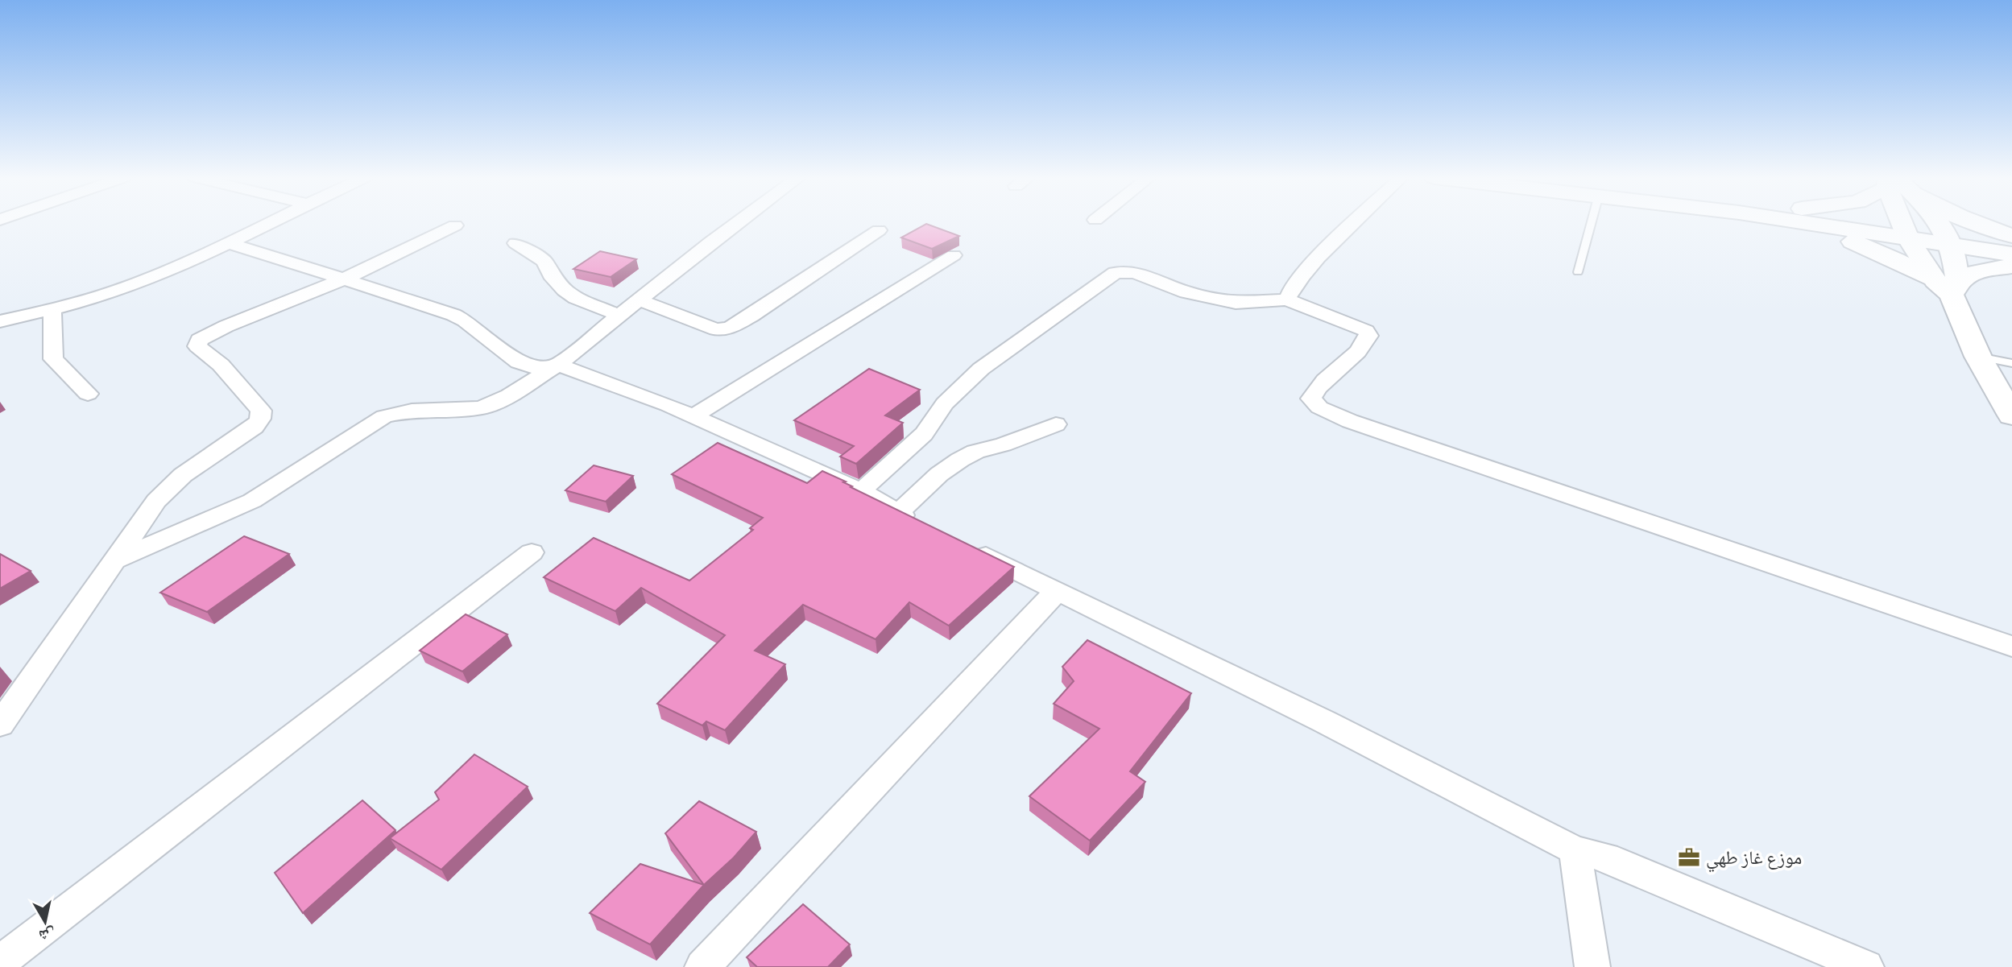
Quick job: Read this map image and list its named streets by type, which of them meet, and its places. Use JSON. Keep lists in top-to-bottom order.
{
  "places": {
    "office": ["موزع غاز طهي"]
  },
  "north": "bottom"
}
